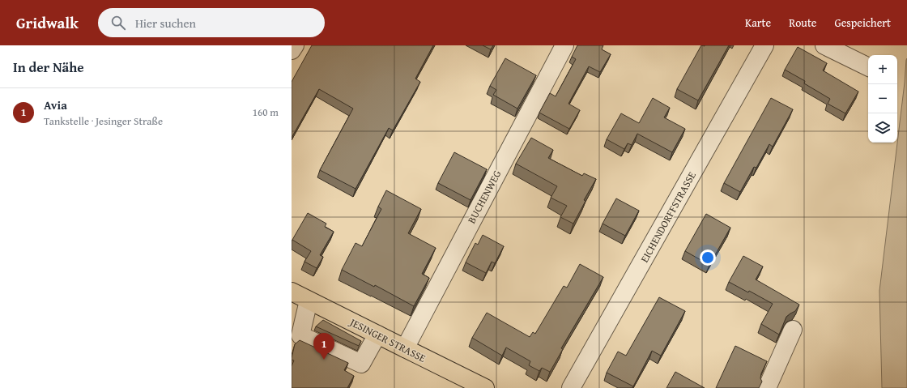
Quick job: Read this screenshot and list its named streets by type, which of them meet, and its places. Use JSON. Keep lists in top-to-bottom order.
{
  "streets": {
    "main road": ["JESINGER STRASSE"],
    "street": ["BUCHENWEG", "EICHENDORFFSTRASSE"]
  },
  "crossings": [
    ["BUCHENWEG", "JESINGER STRASSE"]
  ],
  "page": {
    "header": "Gridwalk",
    "search": "Hier suchen",
    "nav": ["Karte", "Route", "Gespeichert"],
    "heading": "In der Nähe",
    "map_buttons": ["+", "−"],
    "list": [
      {
        "mark": "1",
        "name": "Avia",
        "note": "Tankstelle · Jesinger Straße",
        "value": "160 m"
      }
    ],
    "pins": "1"
  }
}
